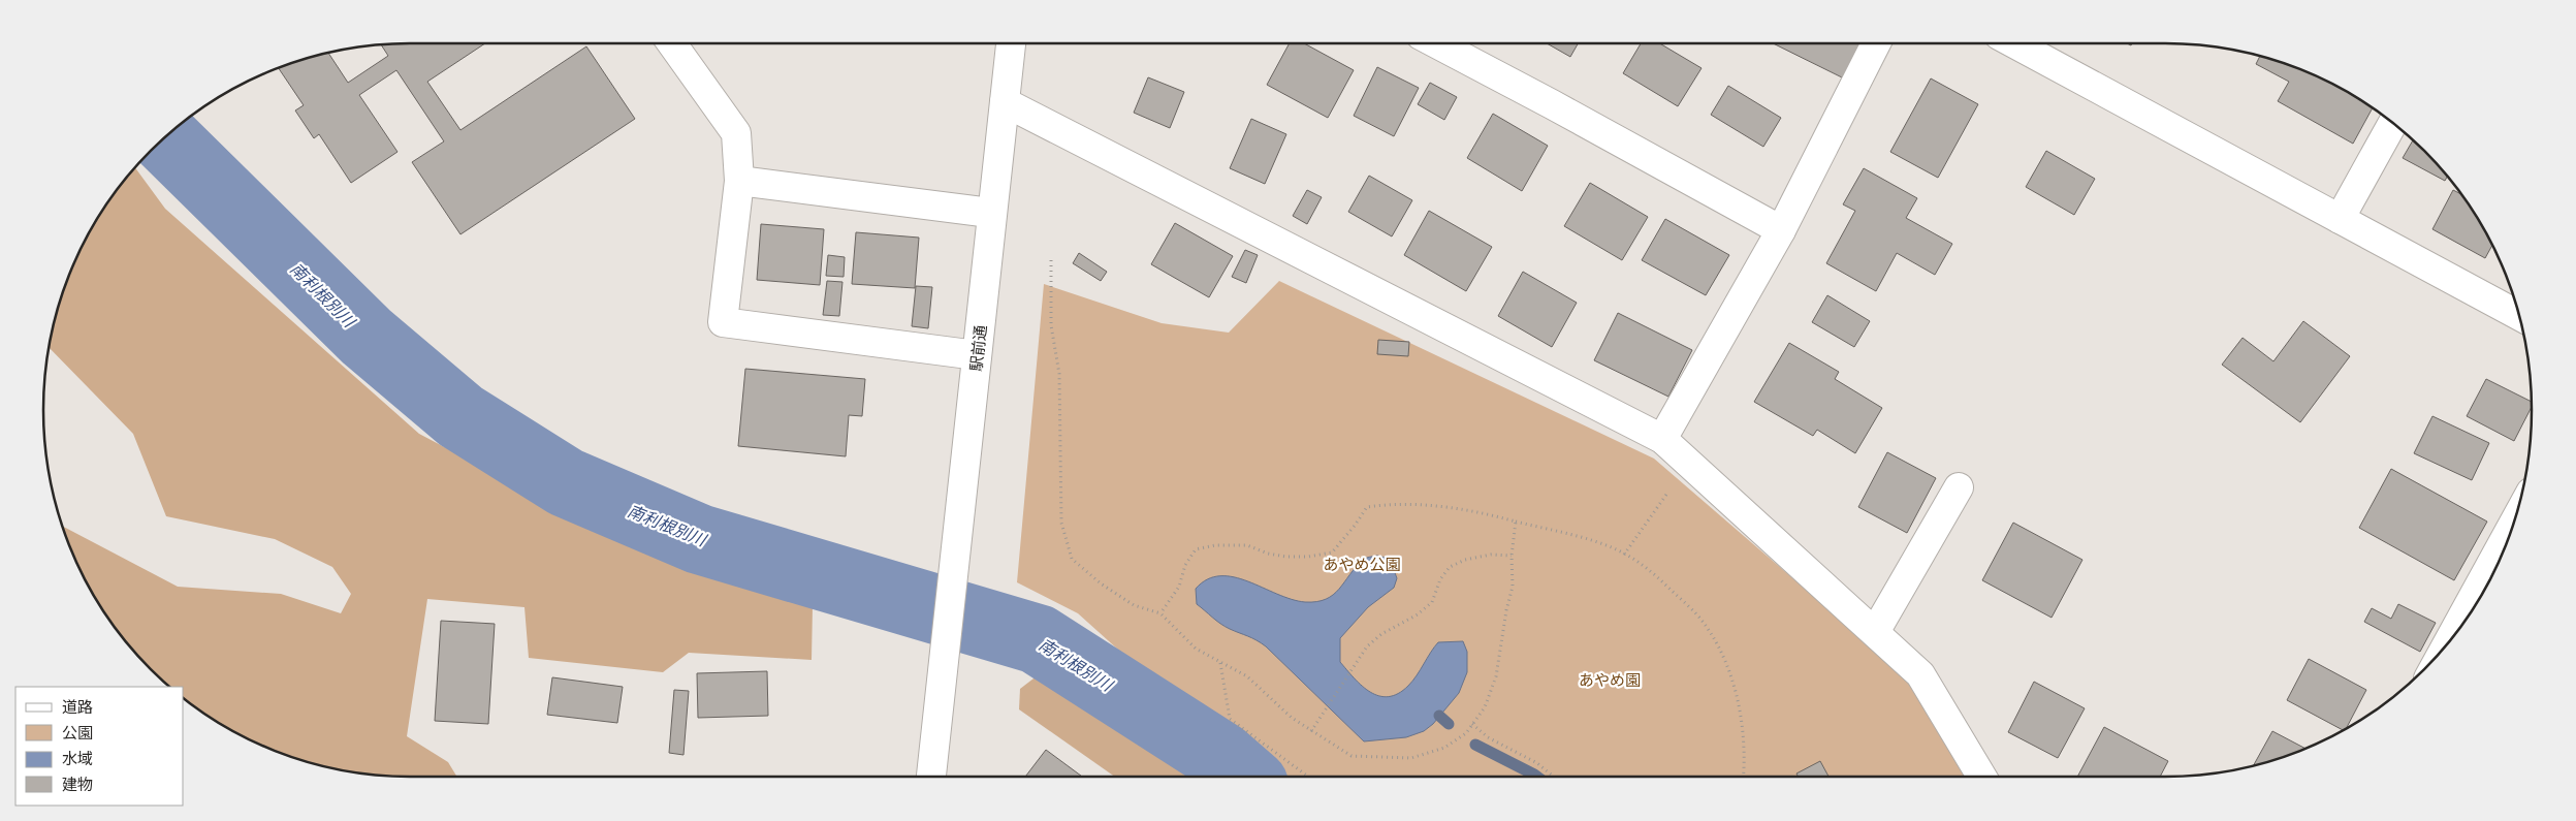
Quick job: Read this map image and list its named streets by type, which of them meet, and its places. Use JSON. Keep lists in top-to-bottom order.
{
  "streets": {
    "street": ["駅前通"]
  },
  "water": ["南利根別川"],
  "parks": ["あやめ公園", "あやめ園"],
  "legend": [
    "道路",
    "公園",
    "水域",
    "建物"
  ]
}
